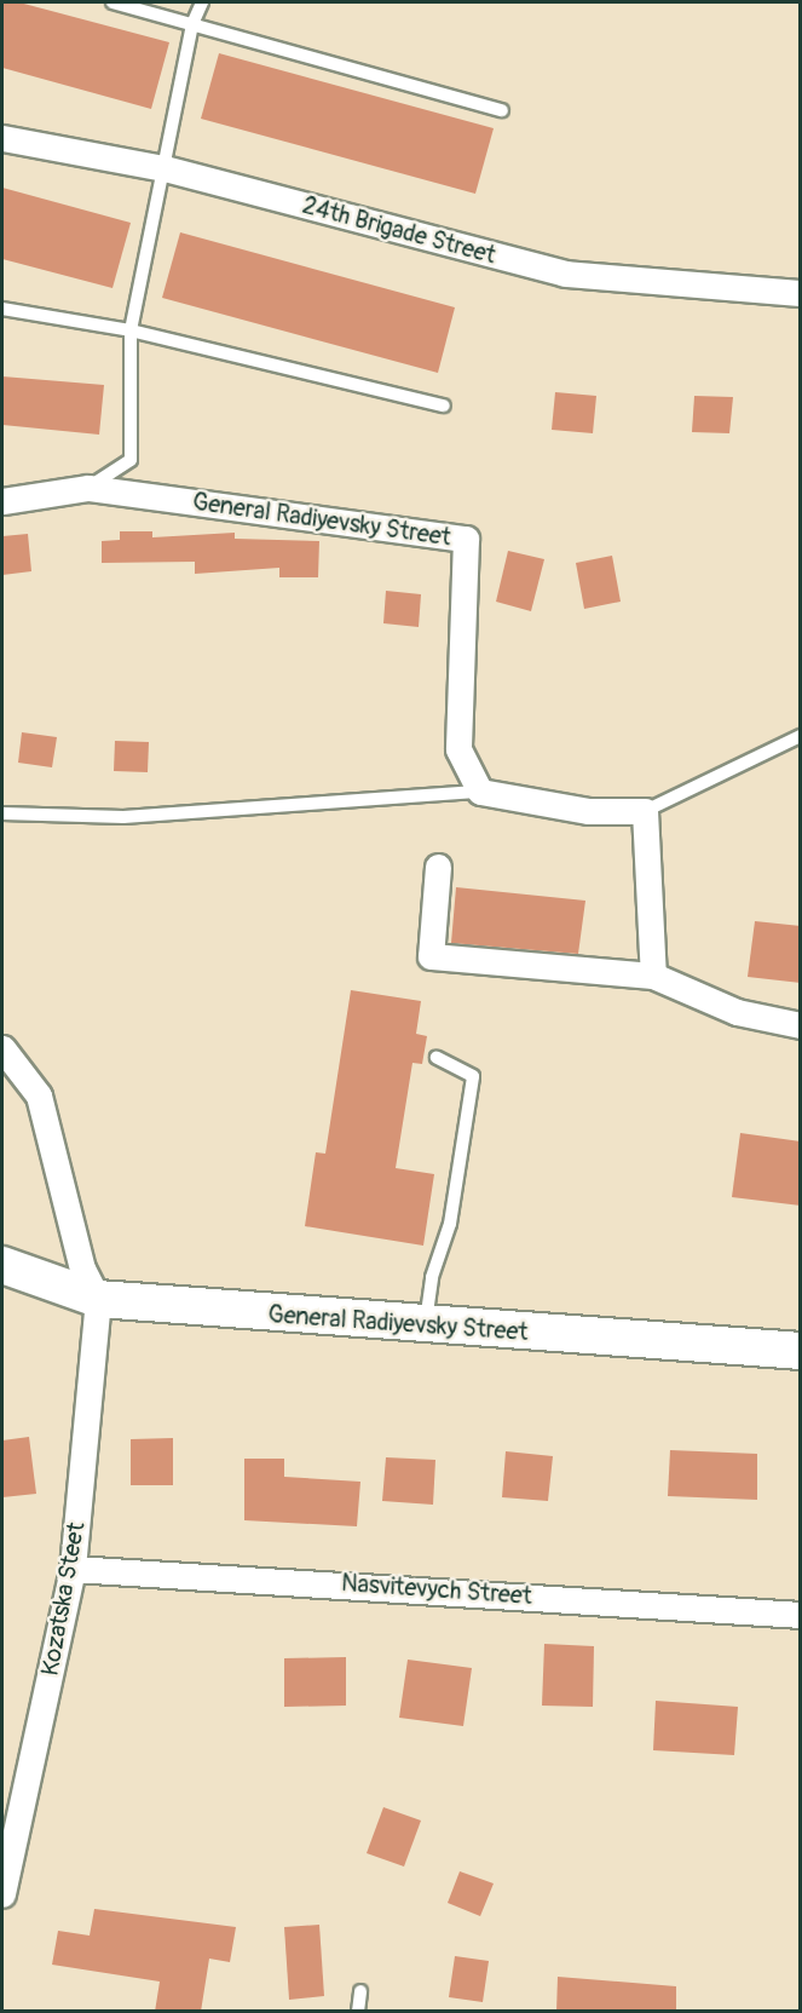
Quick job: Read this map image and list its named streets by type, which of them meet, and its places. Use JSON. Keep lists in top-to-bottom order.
{
  "streets": {
    "street": [
      "24th Brigade Street",
      "General Radiyevsky Street",
      "Nasvitevych Street",
      "Kozatska Steet"
    ]
  },
  "crossings": [
    ["General Radiyevsky Street", "Kozatska Steet"],
    ["Nasvitevych Street", "Kozatska Steet"]
  ]
}
